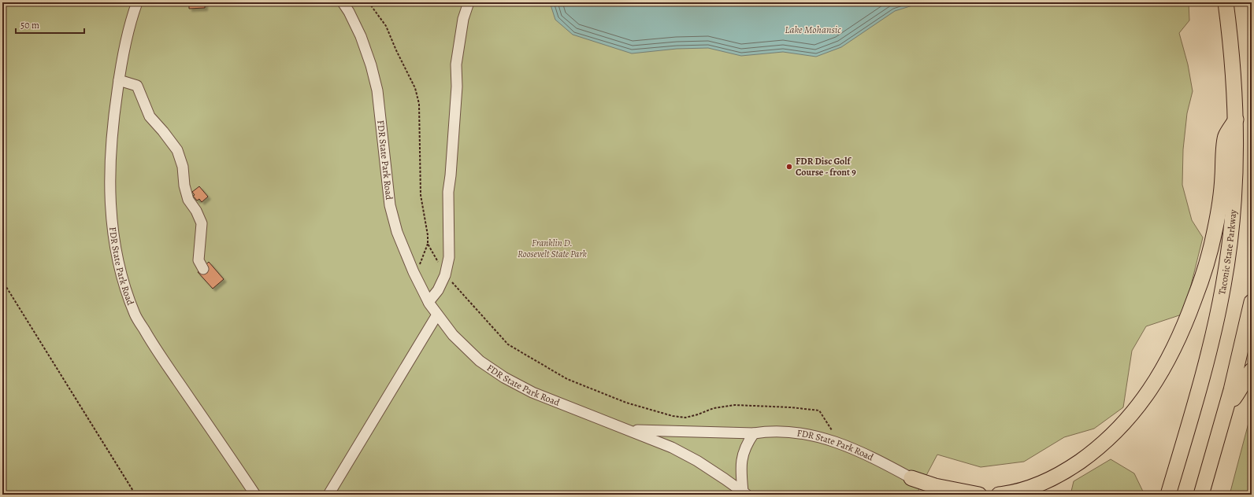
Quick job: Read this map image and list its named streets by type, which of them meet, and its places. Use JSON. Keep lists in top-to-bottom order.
{
  "streets": {
    "highway": ["Taconic State Parkway"],
    "lane": ["FDR State Park Road"]
  },
  "water": ["Lake Mohansic"],
  "parks": ["Franklin D. Roosevelt State Park"],
  "places": ["FDR Disc Golf Course - front 9"],
  "scale_bar": "50 m"
}
